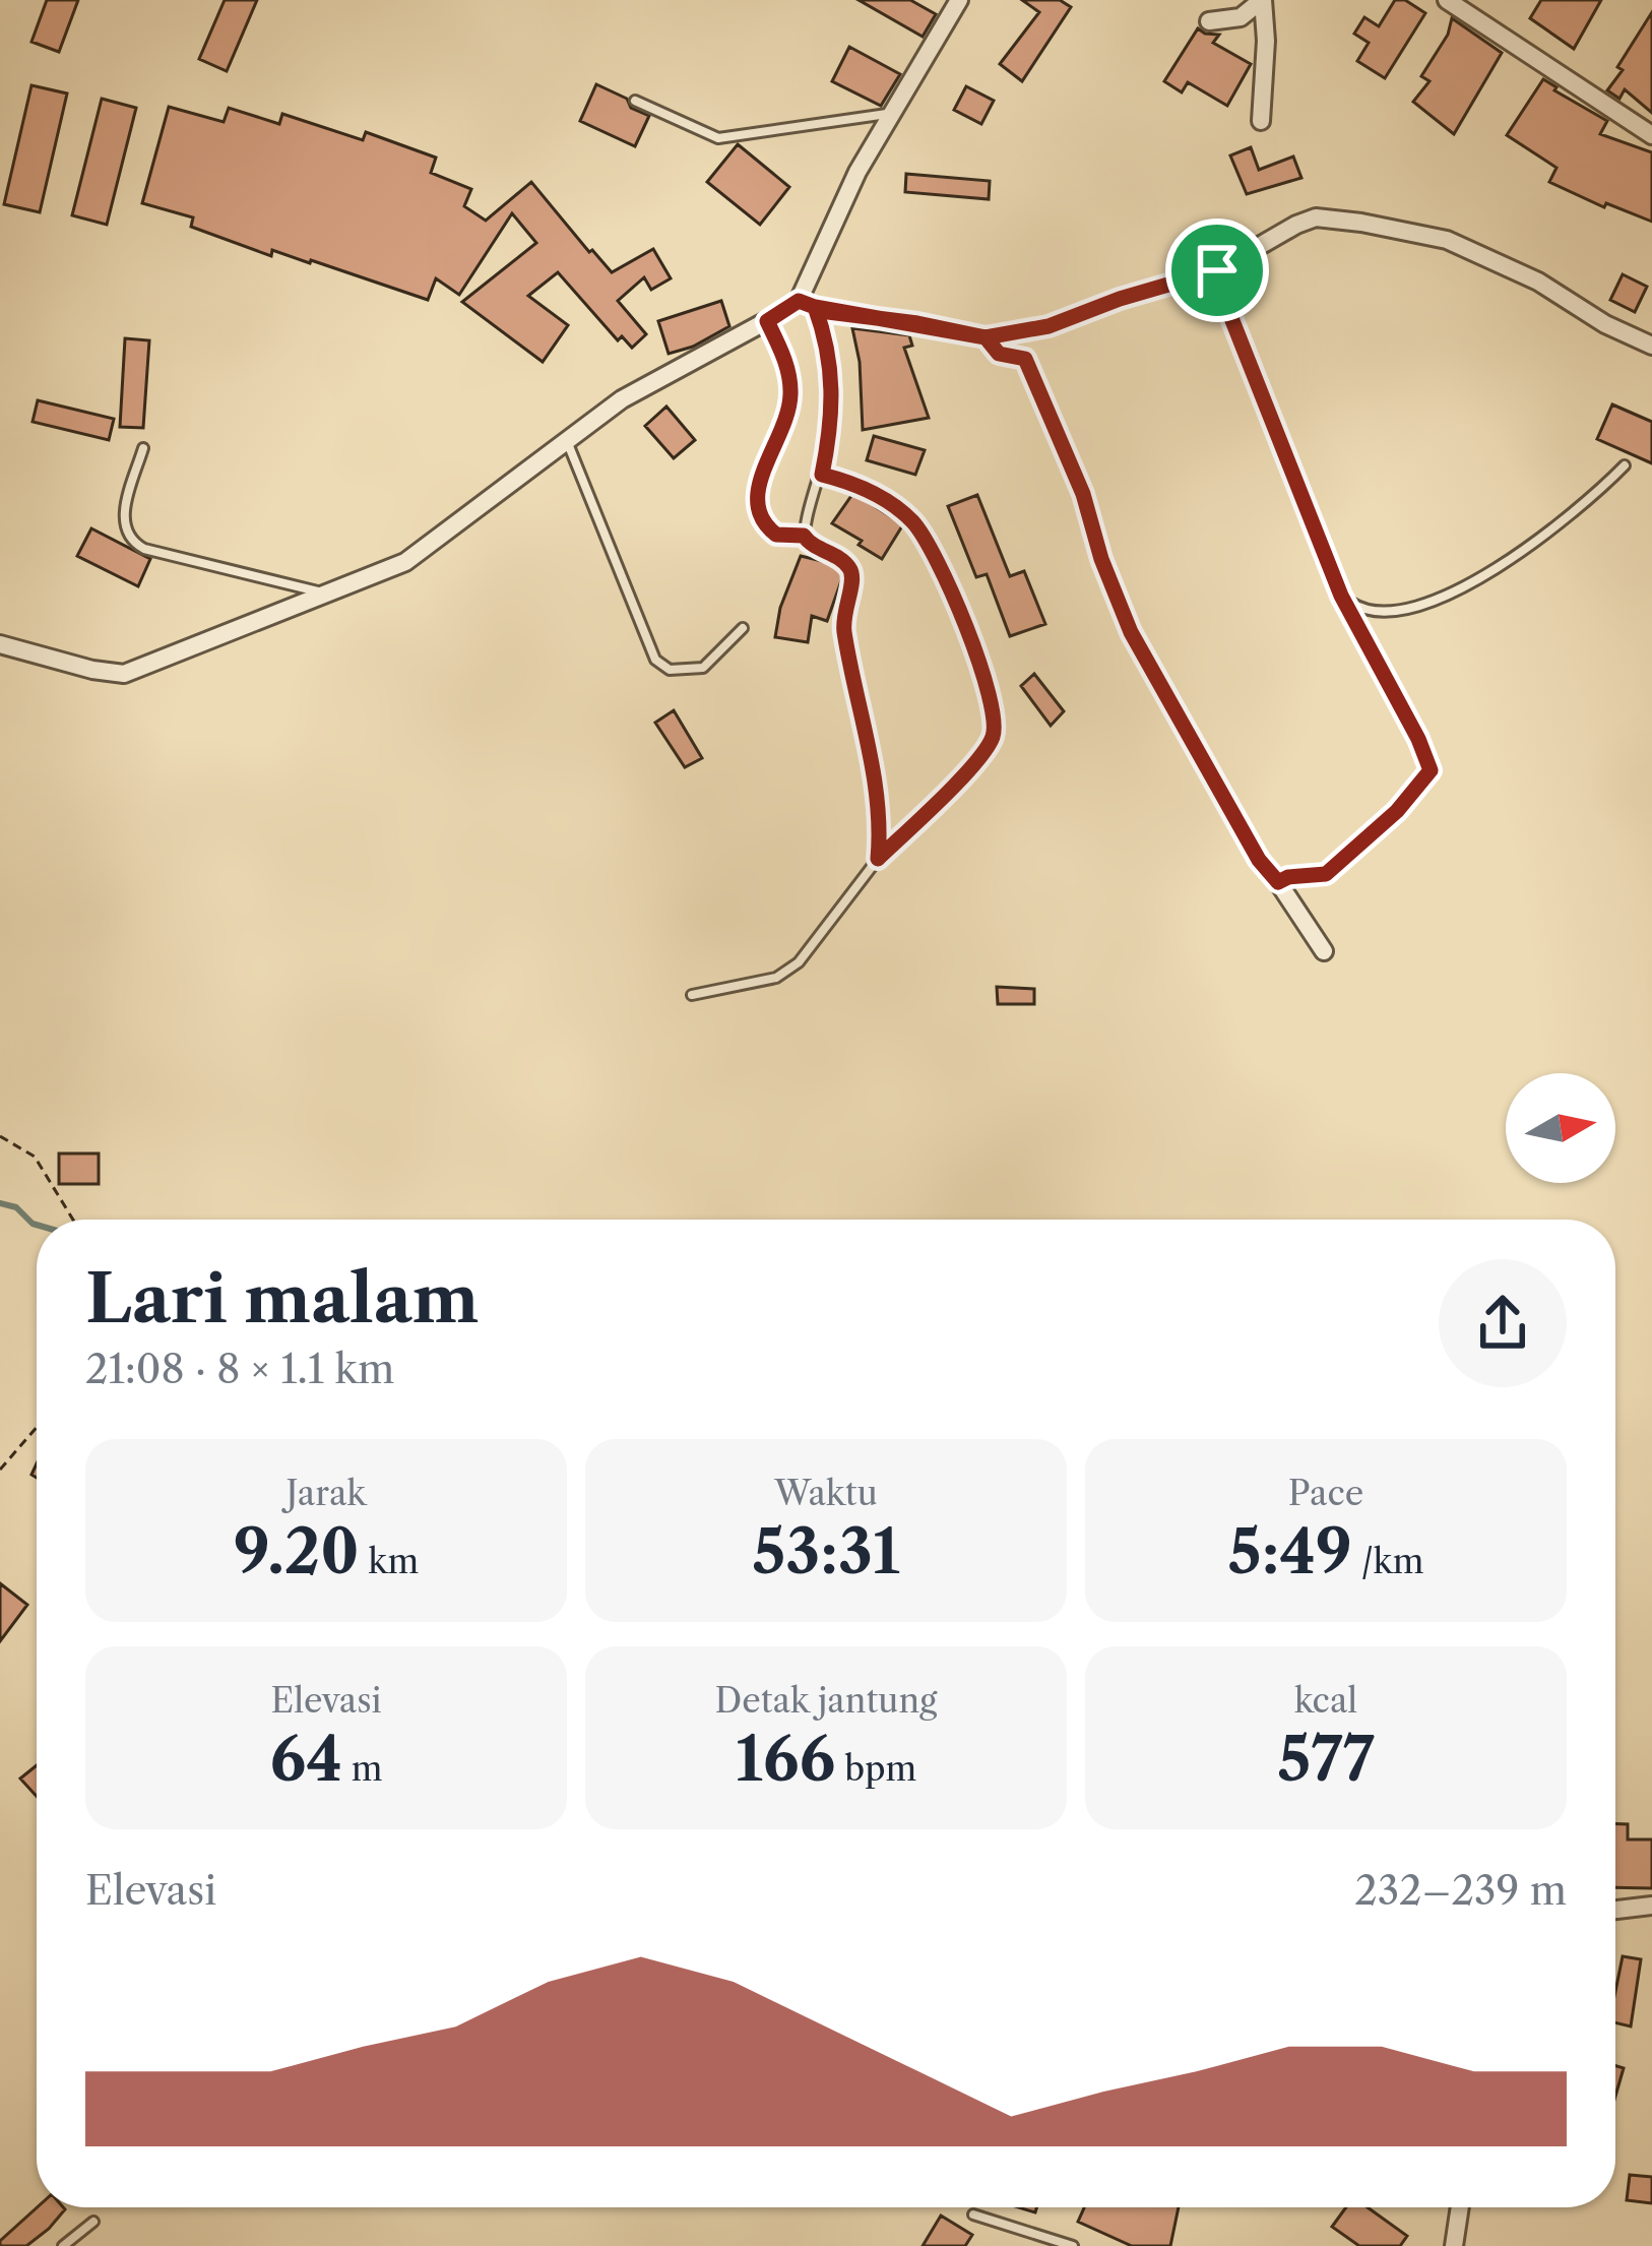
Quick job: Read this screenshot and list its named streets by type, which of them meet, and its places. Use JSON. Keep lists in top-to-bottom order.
{
  "north": "right",
  "page": {
    "heading": ["Lari malam", "21:08 · 8 × 1.1 km"],
    "stats": [
      ["Jarak", "9.20 km"],
      ["Waktu", "53:31"],
      ["Pace", "5:49 /km"],
      ["Elevasi", "64 m"],
      ["Detak jantung", "166 bpm"],
      ["kcal", "577"]
    ],
    "chart": ["Elevasi", "232–239 m"]
  }
}
